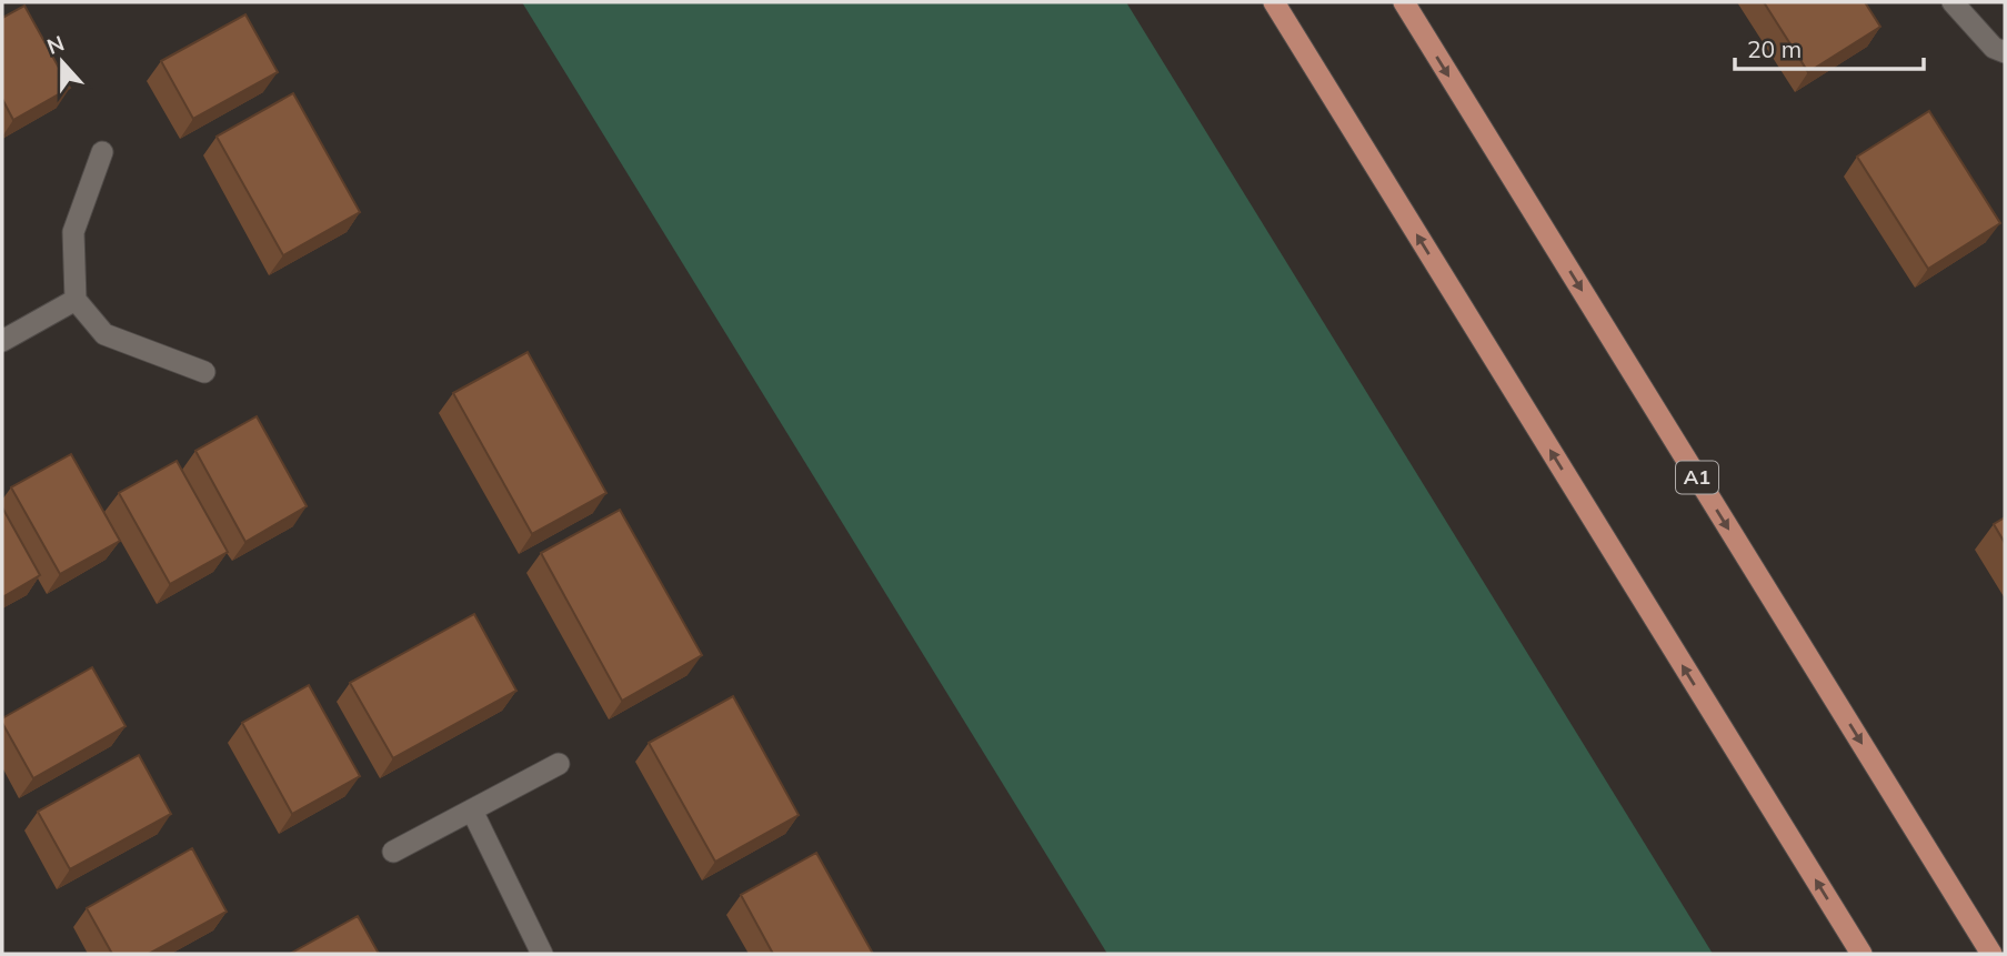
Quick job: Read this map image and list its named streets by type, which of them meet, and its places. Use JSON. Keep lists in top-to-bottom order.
{
  "streets": {
    "highway": ["A1"]
  },
  "scale_bar": "20 m",
  "north": "top"
}
